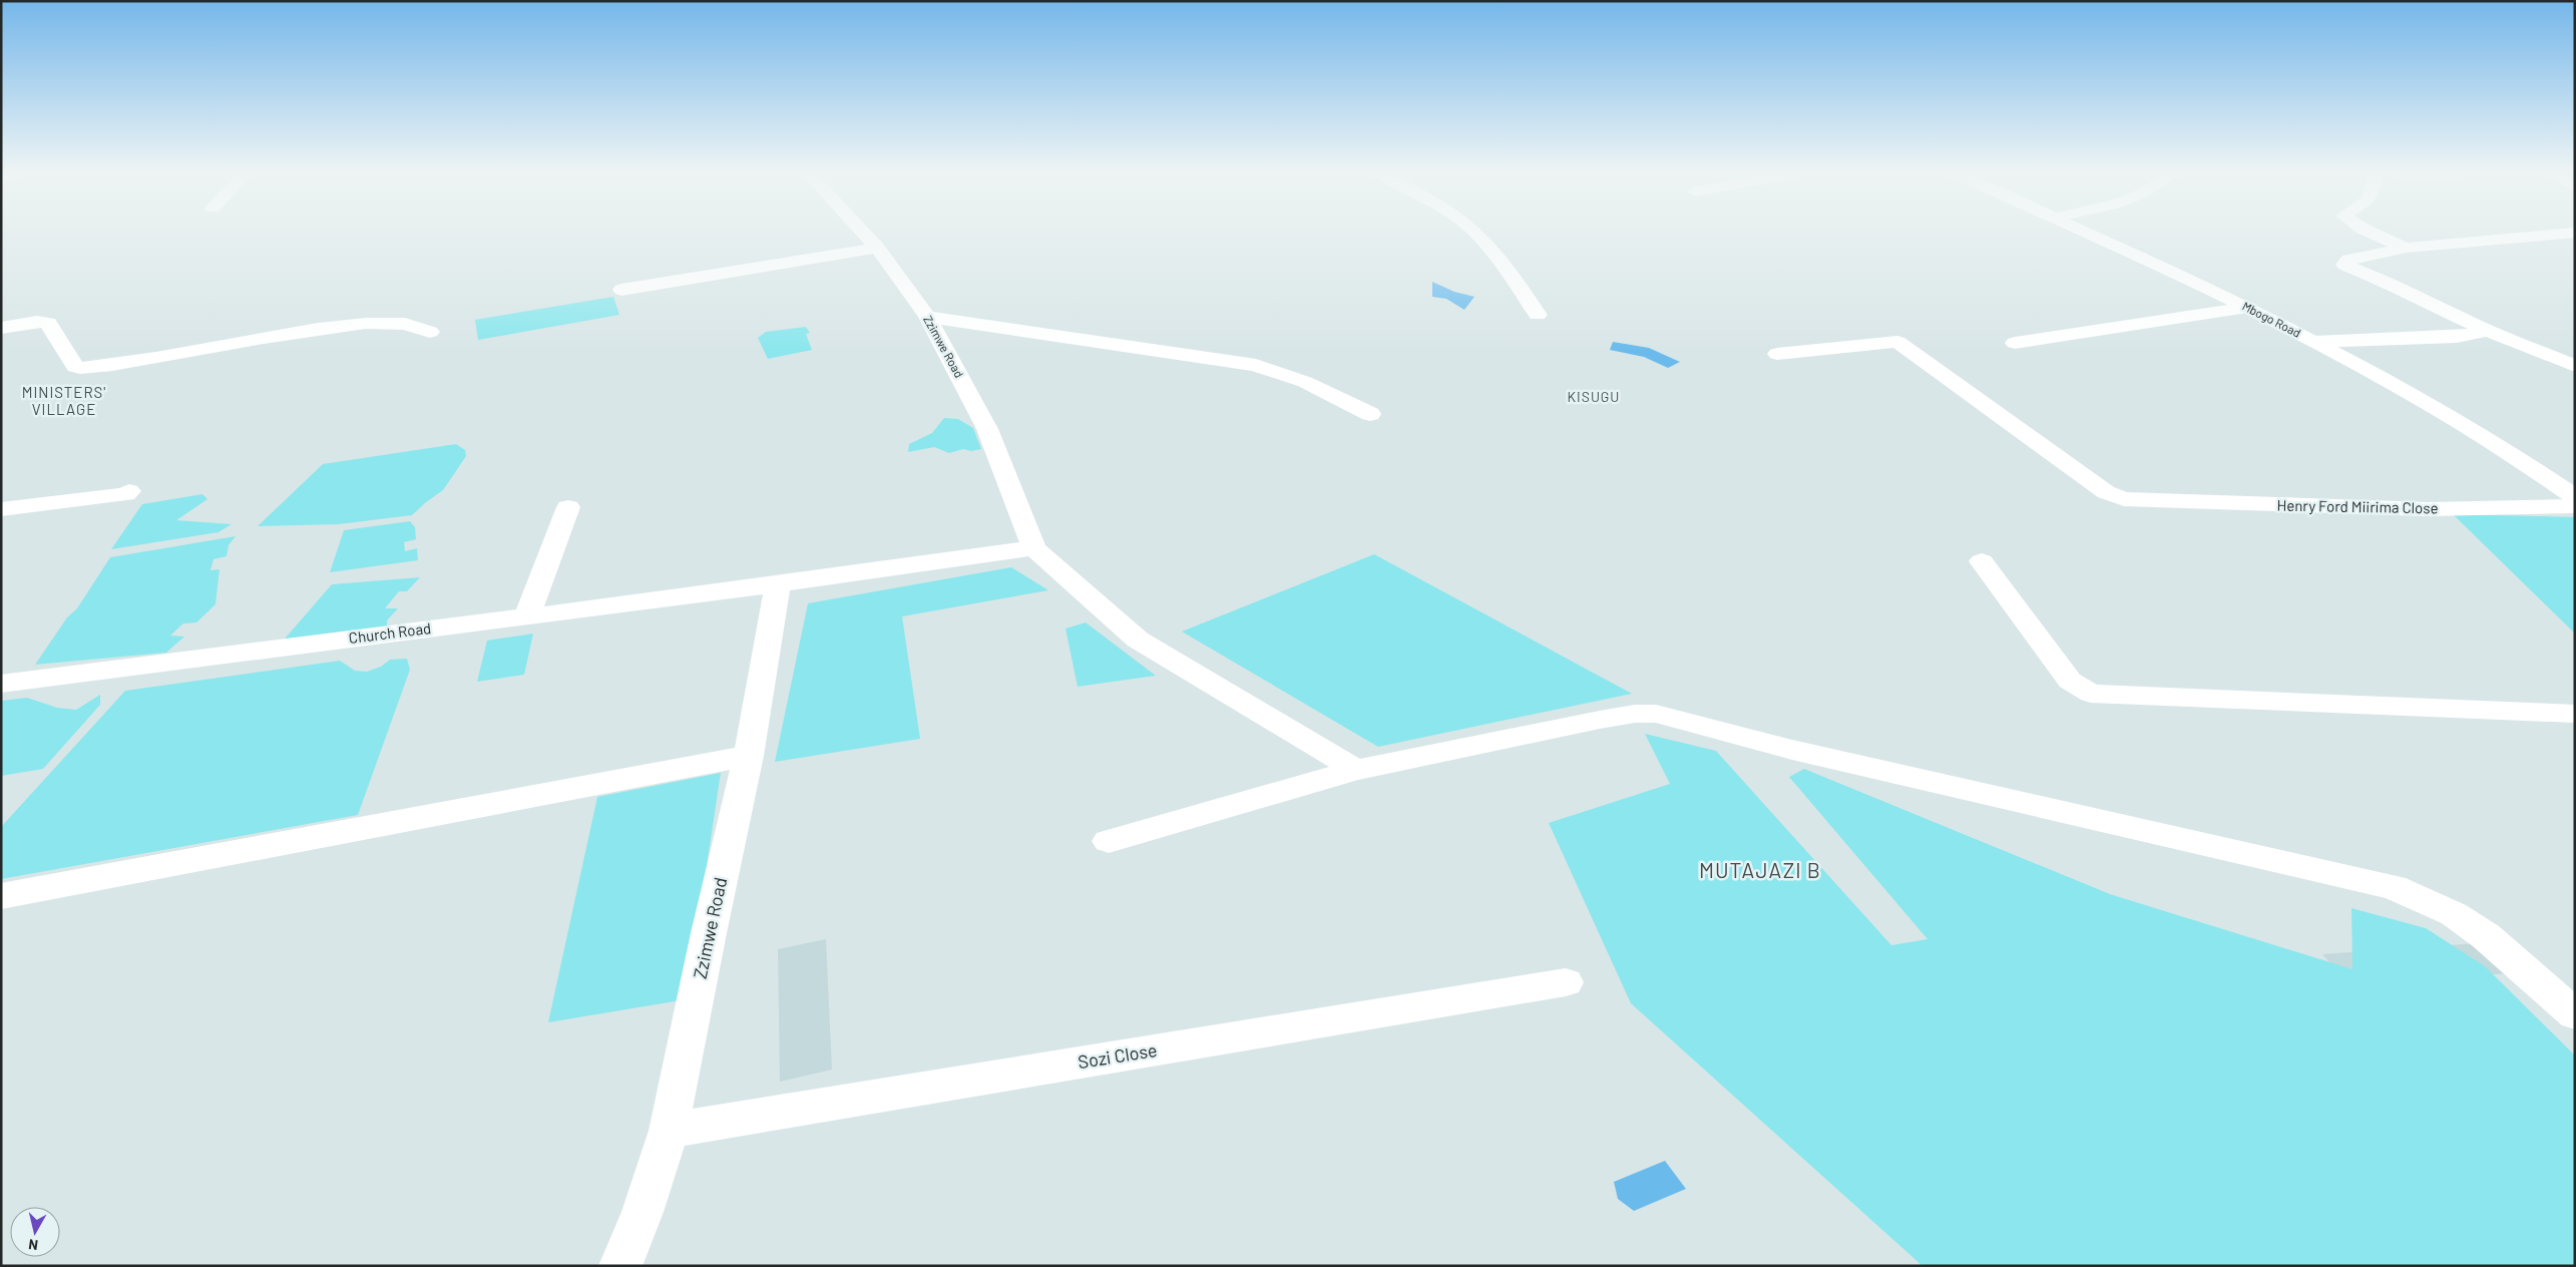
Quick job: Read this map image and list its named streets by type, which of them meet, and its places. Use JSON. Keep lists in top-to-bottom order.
{
  "streets": {
    "street": [
      "Mbogo Road",
      "Zzimwe Road",
      "Henry Ford Miirima Close",
      "Church Road",
      "Sozi Close"
    ]
  },
  "crossings": [
    ["Zzimwe Road", "Church Road"],
    ["Zzimwe Road", "Sozi Close"]
  ],
  "districts": ["MINISTERS' VILLAGE", "KISUGU", "MUTAJAZI B"],
  "north": "bottom"
}
